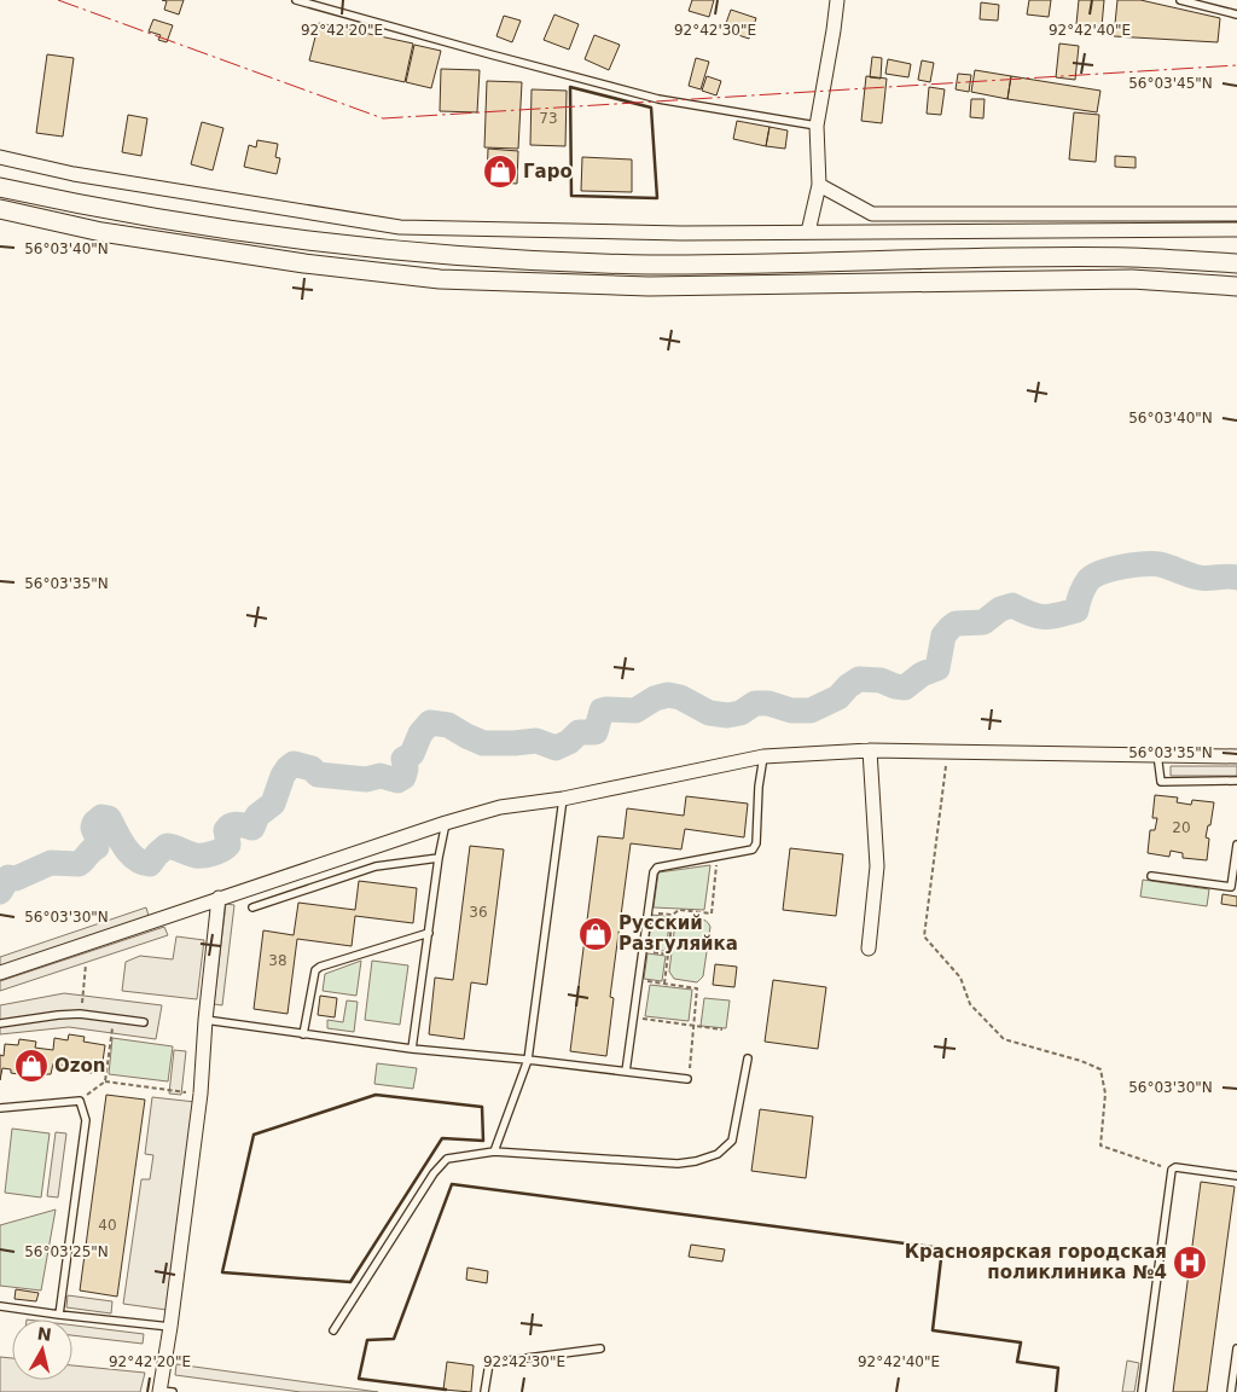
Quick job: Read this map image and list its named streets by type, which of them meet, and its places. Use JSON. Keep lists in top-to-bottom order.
{
  "places": {
    "shop": ["Гаро", "Русский Разгуляйка", "Ozon"],
    "hospital": ["Красноярская городская поликлиника №4"]
  },
  "house_numbers": [
    "73",
    "20",
    "36",
    "38",
    "40"
  ],
  "north": "top",
  "coordinates": [
    "92°42'20\"E",
    "92°42'30\"E",
    "92°42'40\"E",
    "56°03'45\"N",
    "56°03'40\"N",
    "56°03'35\"N",
    "56°03'30\"N",
    "56°03'25\"N"
  ]
}
